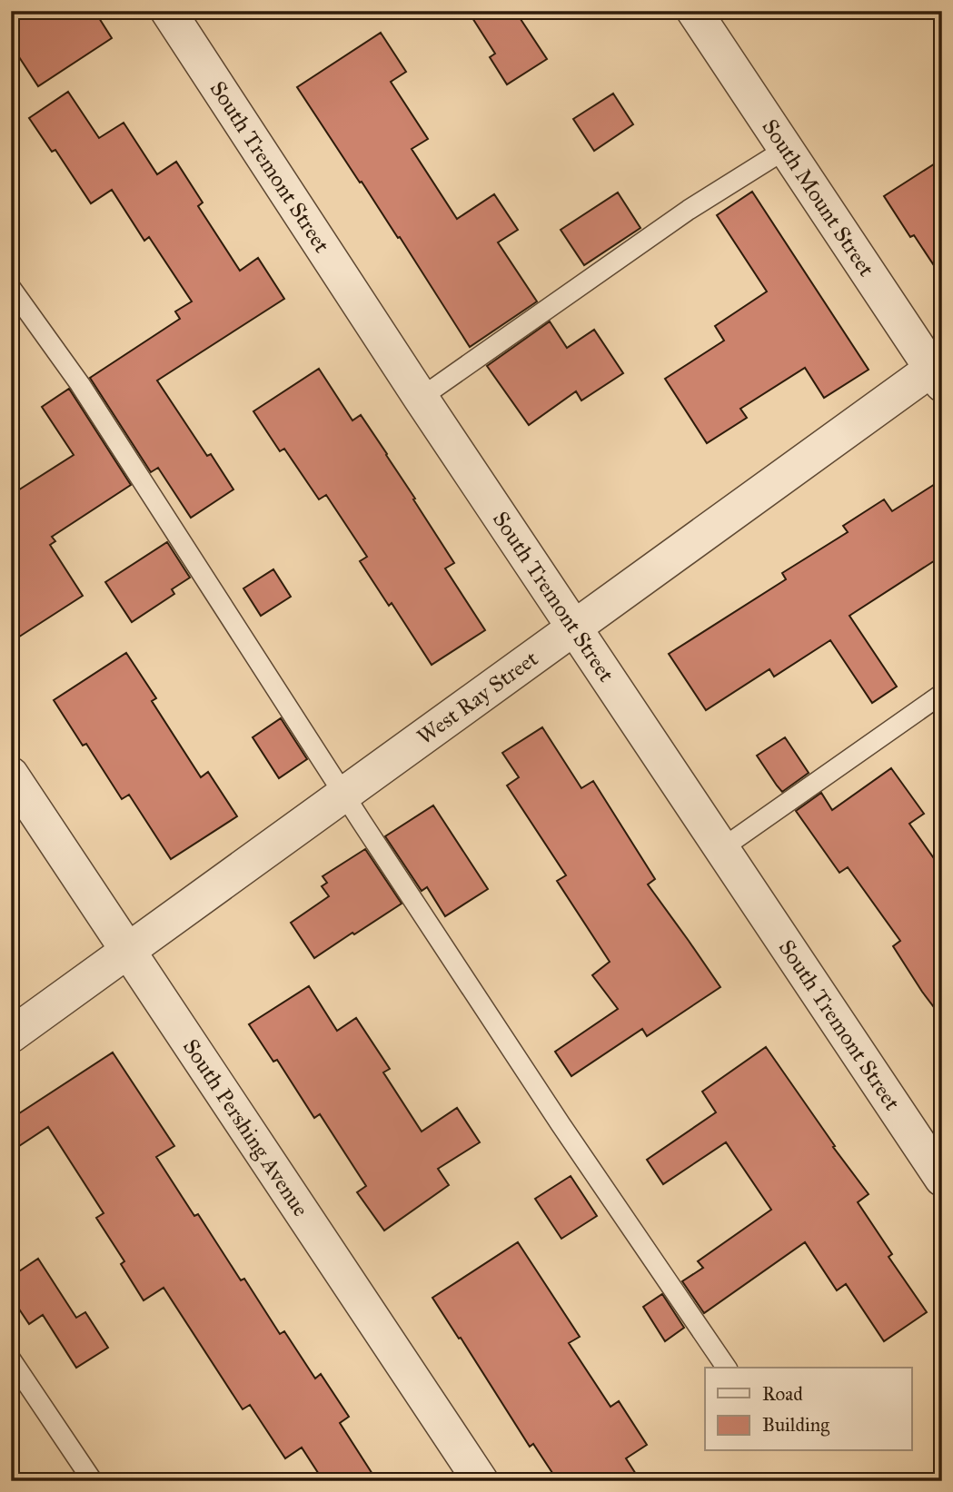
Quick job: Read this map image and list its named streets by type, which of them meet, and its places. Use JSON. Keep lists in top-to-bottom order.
{
  "streets": {
    "street": [
      "South Tremont Street",
      "South Mount Street",
      "West Ray Street",
      "South Pershing Avenue"
    ]
  },
  "crossings": [
    ["South Tremont Street", "West Ray Street"],
    ["South Mount Street", "West Ray Street"],
    ["West Ray Street", "South Pershing Avenue"]
  ],
  "legend": ["Road", "Building"]
}
